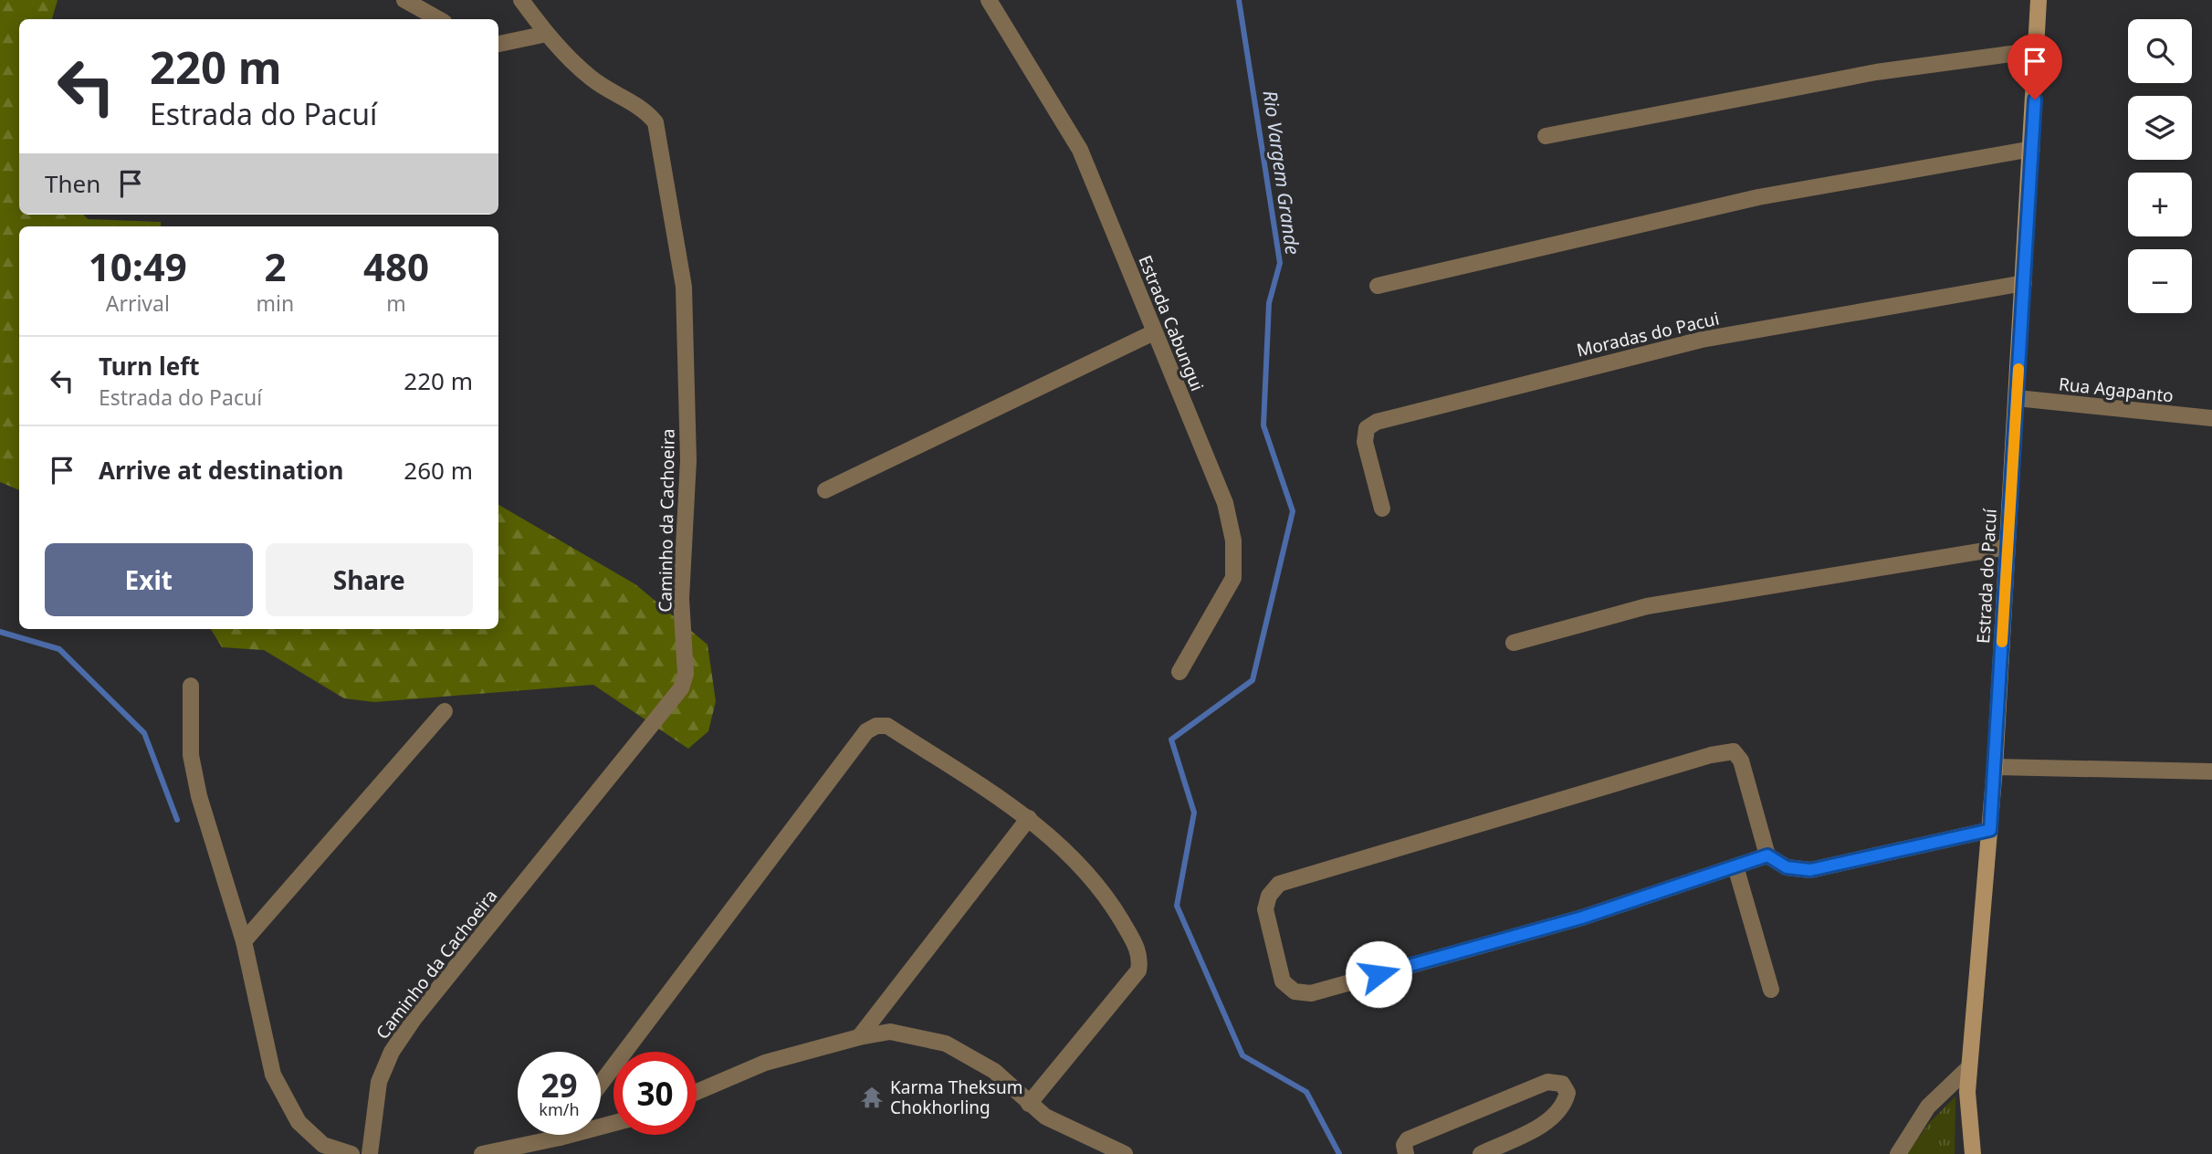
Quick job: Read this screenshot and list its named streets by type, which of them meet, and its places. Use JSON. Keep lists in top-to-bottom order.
{
  "streets": {
    "street": [
      "Estrada Cabungui",
      "Moradas do Pacui",
      "Rua Agapanto",
      "Caminho da Cachoeira",
      "Estrada do Pacuí"
    ]
  },
  "crossings": [
    ["Moradas do Pacui", "Estrada do Pacuí"],
    ["Rua Agapanto", "Estrada do Pacuí"]
  ],
  "water": ["Rio Vargem Grande"],
  "places": {
    "temple": ["Karma Theksum Chokhorling"]
  },
  "page": {
    "map_buttons": ["+", "−"],
    "turn": ["220 m", "Estrada do Pacuí"],
    "then": "Then",
    "eta": [
      "10:49",
      "Arrival",
      "2",
      "min",
      "480",
      "m"
    ],
    "list": [
      {
        "name": "Turn left",
        "note": "Estrada do Pacuí",
        "value": "220 m"
      },
      {
        "name": "Arrive at destination",
        "value": "260 m"
      }
    ],
    "buttons": ["Exit", "Share"],
    "speed": "29 km/h",
    "limit": "30"
  }
}
